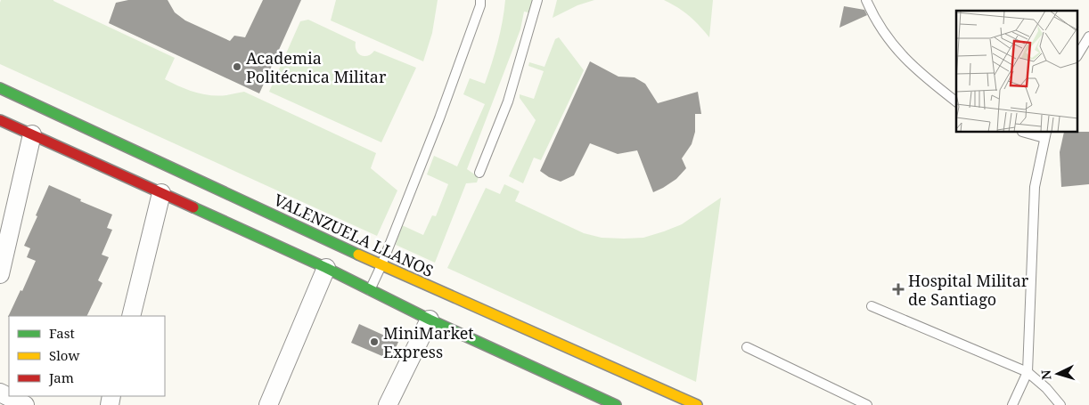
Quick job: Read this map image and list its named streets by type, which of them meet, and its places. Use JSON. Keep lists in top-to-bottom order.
{
  "streets": {
    "main road": ["VALENZUELA LLANOS"]
  },
  "places": {
    "other": ["Academia Politécnica Militar", "MiniMarket Express"],
    "health": ["Hospital Militar de Santiago"]
  },
  "legend": ["Fast", "Slow", "Jam"],
  "north": "left"
}
